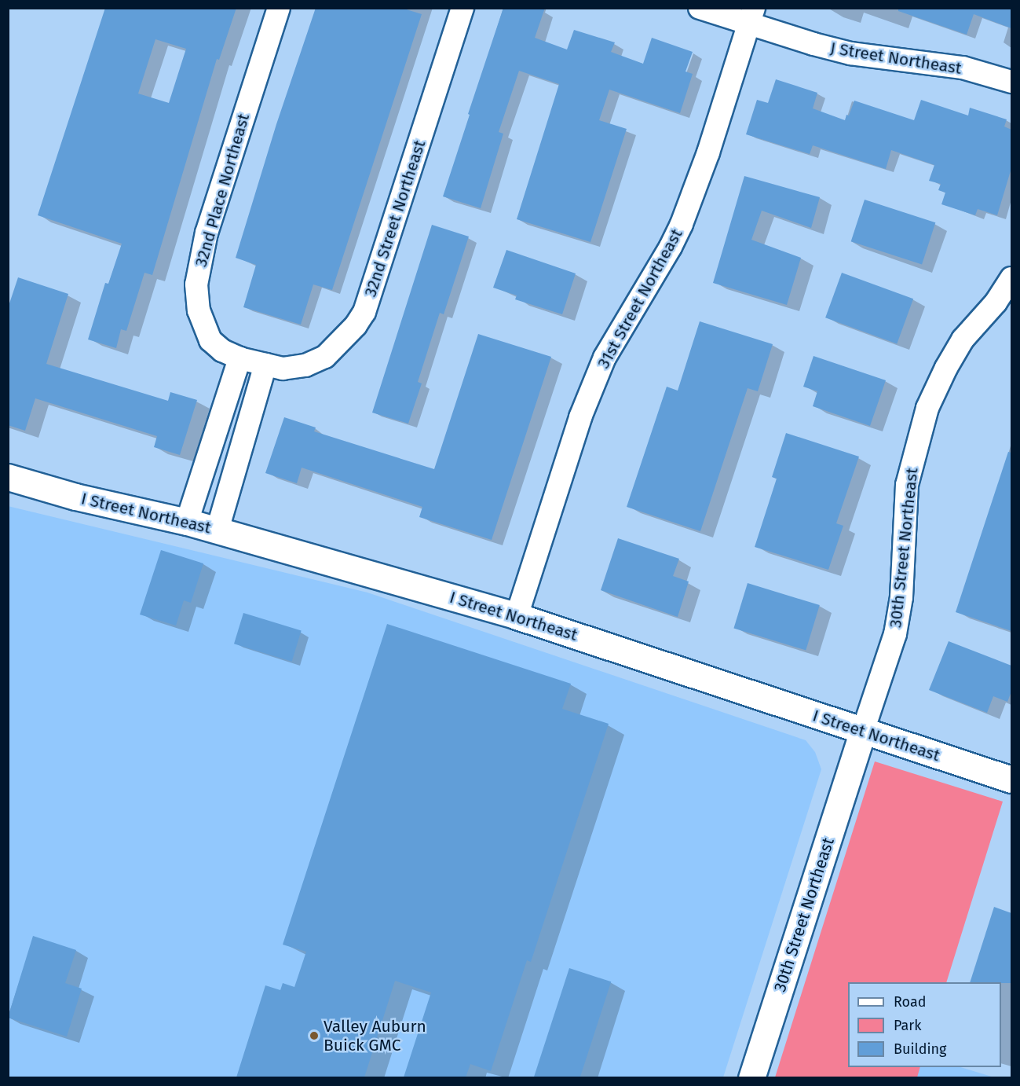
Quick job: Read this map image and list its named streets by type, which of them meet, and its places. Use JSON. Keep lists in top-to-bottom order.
{
  "streets": {
    "street": [
      "J Street Northeast",
      "32nd Place Northeast",
      "32nd Street Northeast",
      "31st Street Northeast",
      "I Street Northeast",
      "30th Street Northeast"
    ]
  },
  "crossings": [
    ["J Street Northeast", "31st Street Northeast"],
    ["32nd Place Northeast", "32nd Street Northeast"],
    ["31st Street Northeast", "I Street Northeast"],
    ["I Street Northeast", "30th Street Northeast"]
  ],
  "places": ["Valley Auburn Buick GMC"],
  "legend": ["Road", "Park", "Building"]
}
